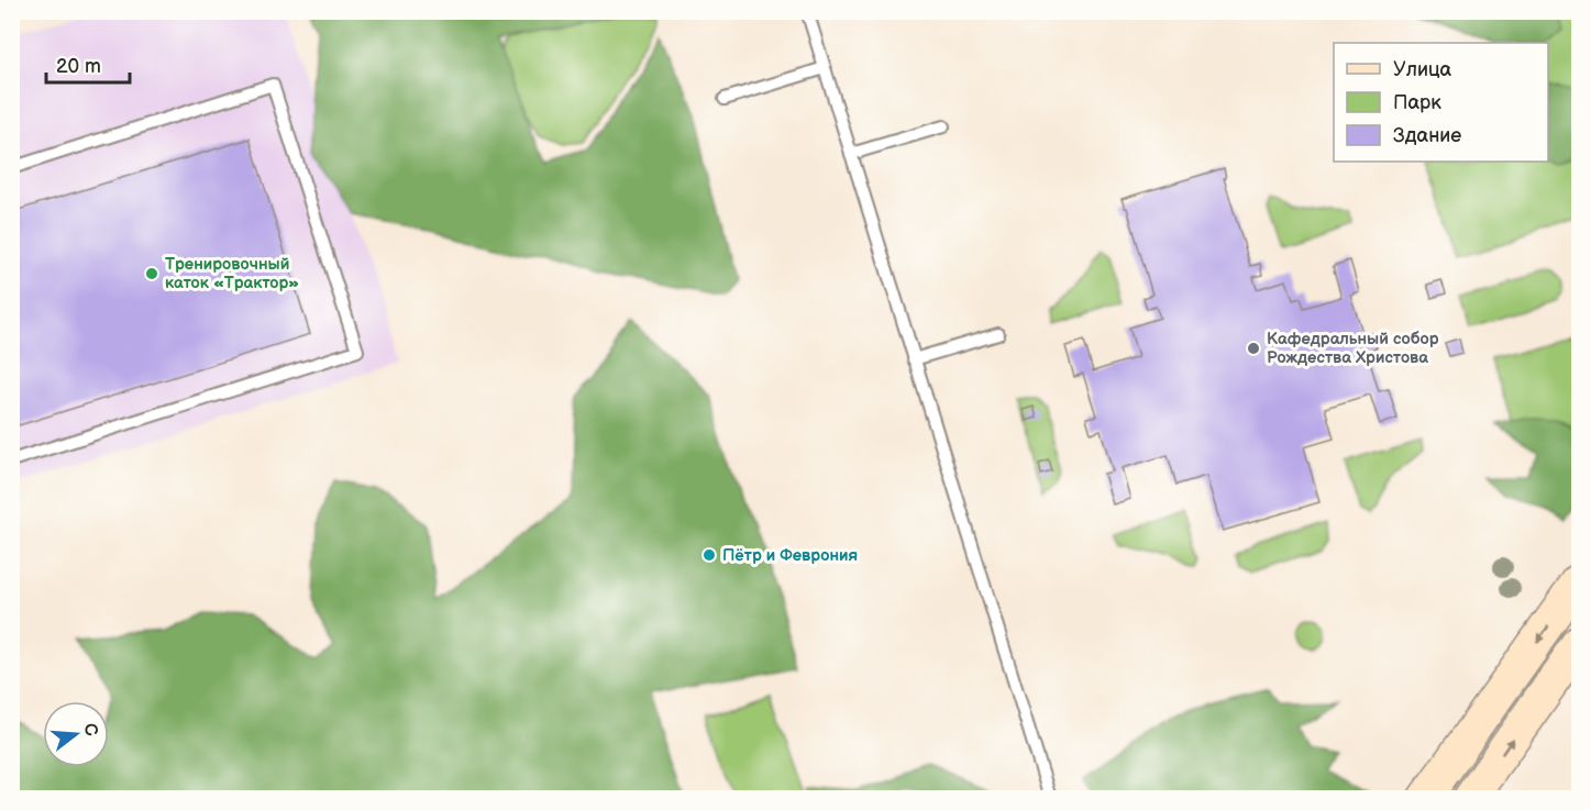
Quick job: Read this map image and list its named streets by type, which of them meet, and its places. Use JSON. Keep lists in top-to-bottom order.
{
  "places": ["Тренировочный каток «Трактор»", "Кафедральный собор Рождества Христова", "Пётр и Феврония"],
  "legend": ["Улица", "Парк", "Здание"],
  "scale_bar": "20 m",
  "north": "right"
}
